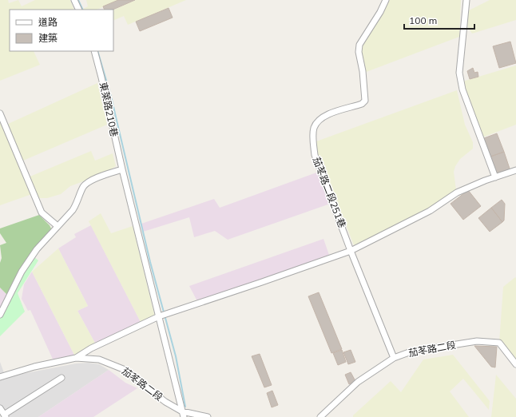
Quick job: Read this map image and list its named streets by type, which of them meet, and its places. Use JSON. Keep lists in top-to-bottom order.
{
  "streets": {
    "street": ["東萊路210巷", "茄苳路二段251巷", "茄苳路二段"]
  },
  "crossings": [
    ["茄苳路二段251巷", "茄苳路二段"]
  ],
  "legend": ["道路", "建築"],
  "scale_bar": "100 m"
}
